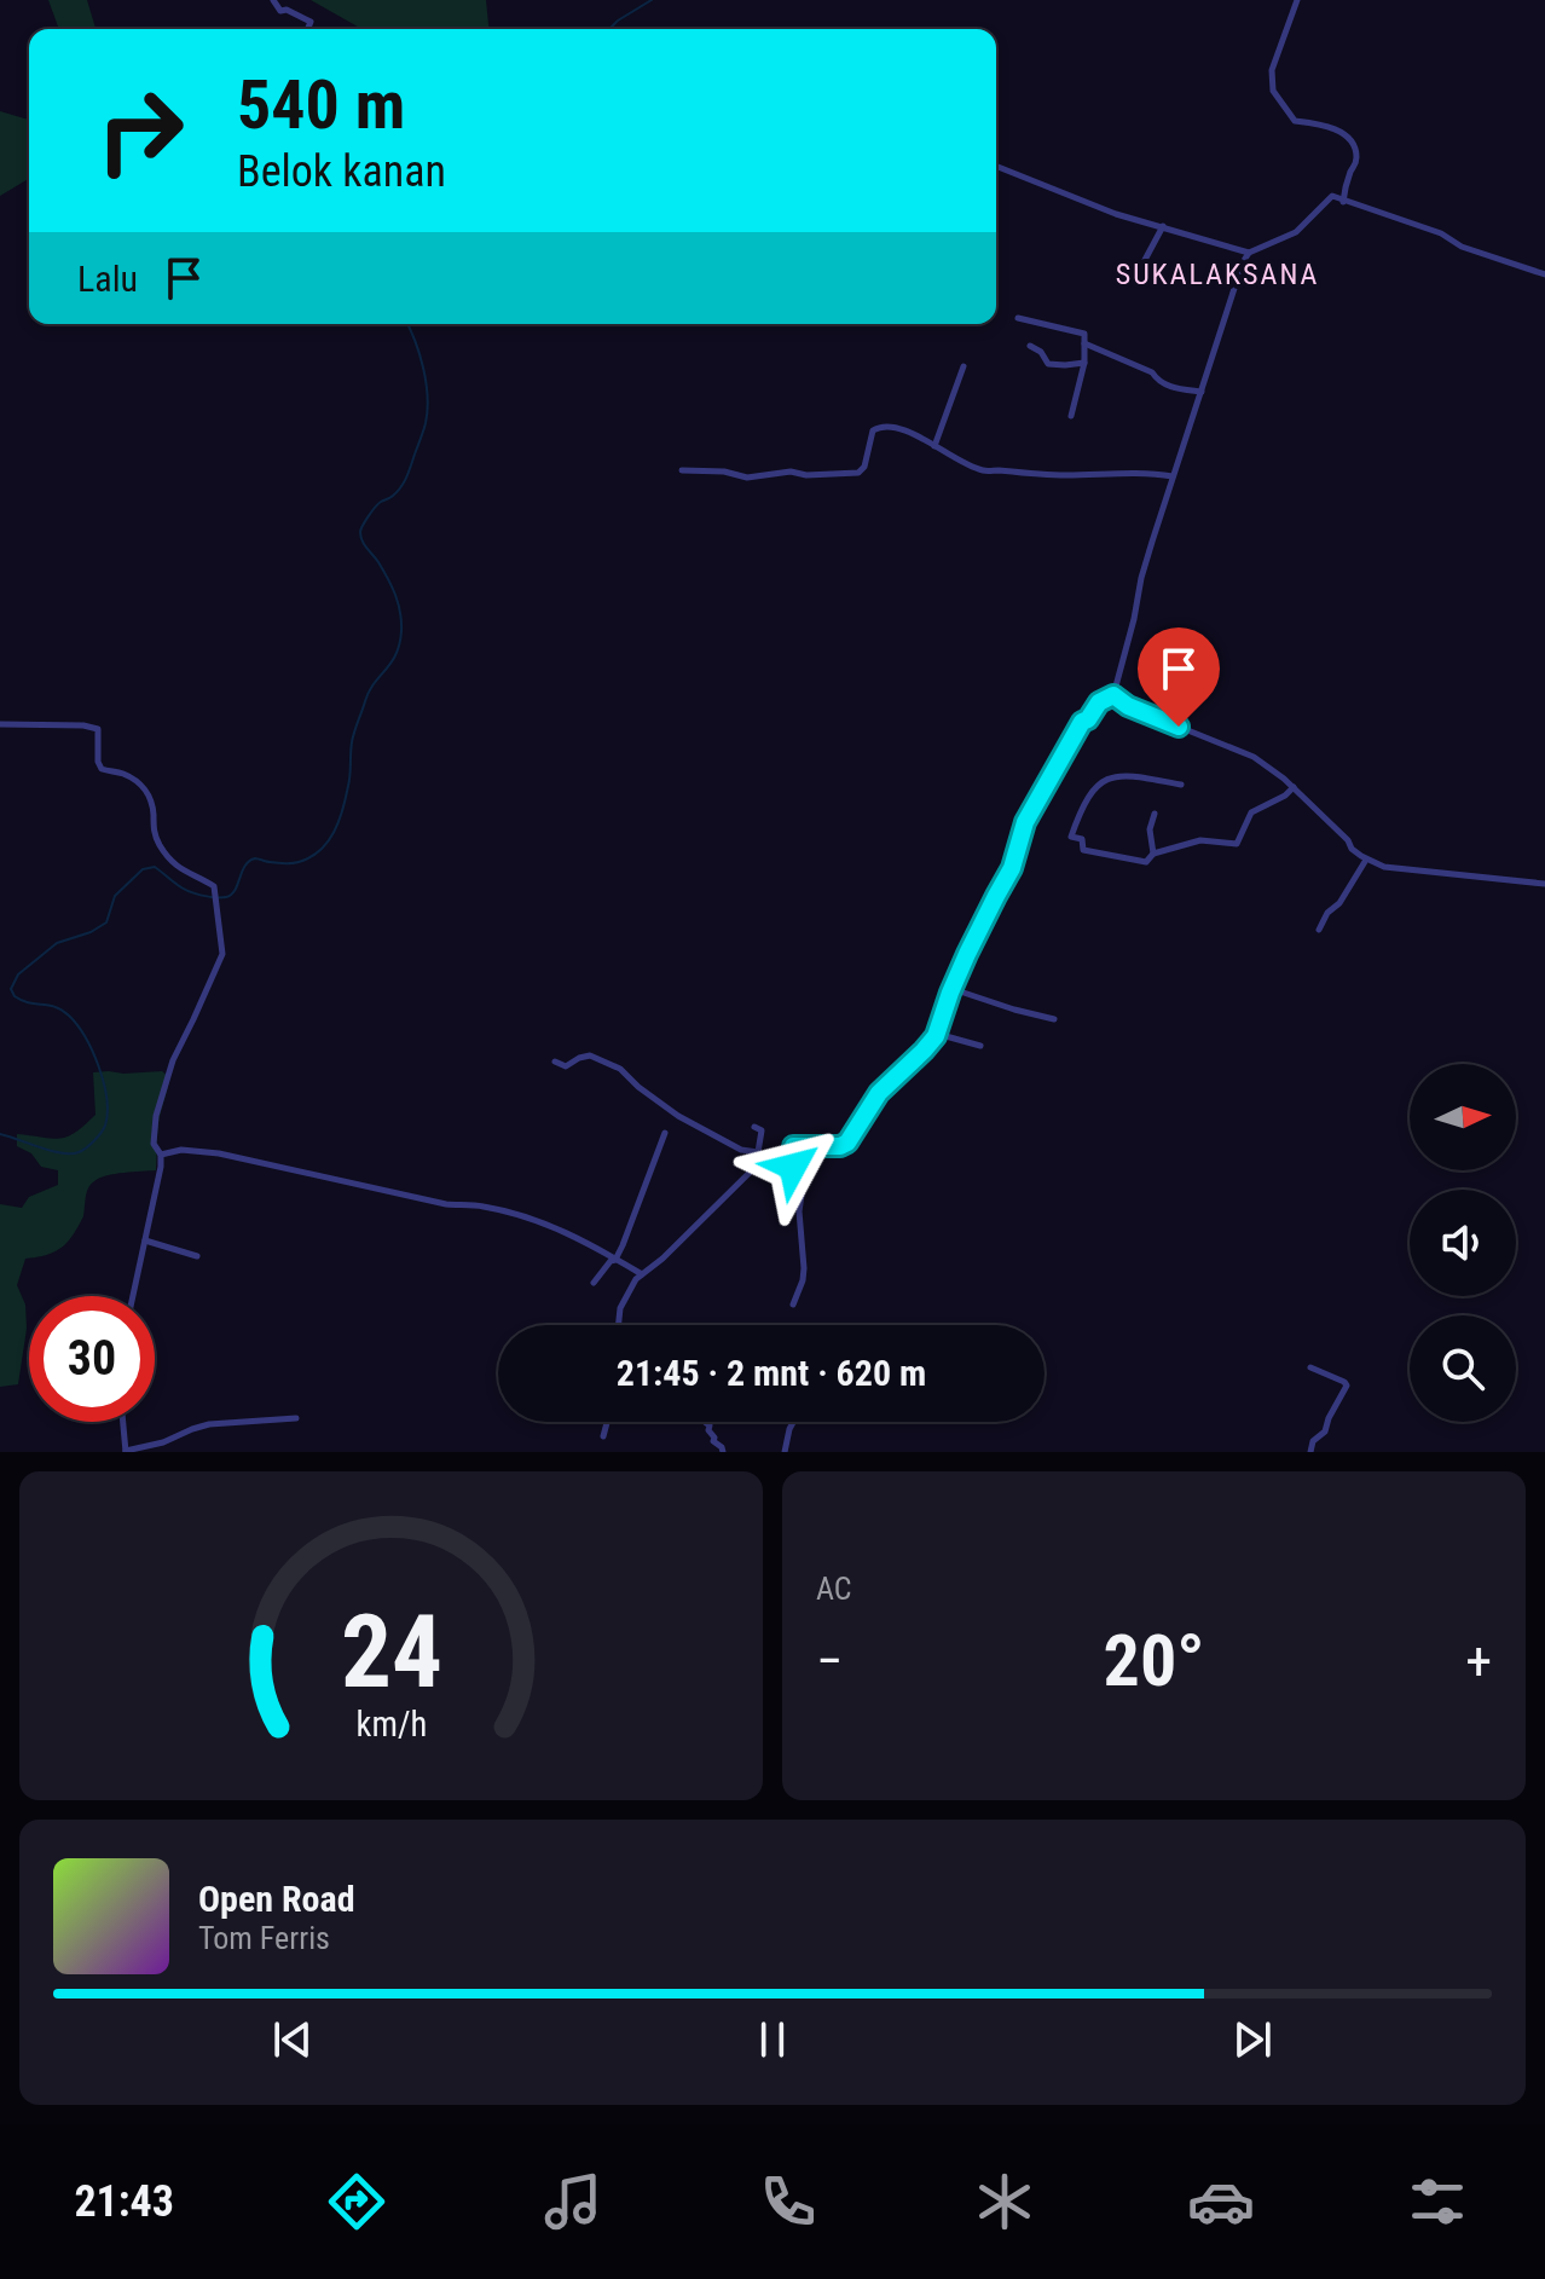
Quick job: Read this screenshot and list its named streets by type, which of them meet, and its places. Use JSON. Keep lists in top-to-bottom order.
{
  "districts": ["SUKALAKSANA"],
  "north": "right",
  "page": {
    "turn": ["540 m", "Belok kanan"],
    "then": "Lalu",
    "limit": "30",
    "trip": "21:45 · 2 mnt · 620 m",
    "tile": "AC",
    "heat": ["−", "20°", "+"],
    "song": ["Open Road", "Tom Ferris"],
    "tabs": "21:43",
    "gauge": ["24", "km/h"]
  }
}
